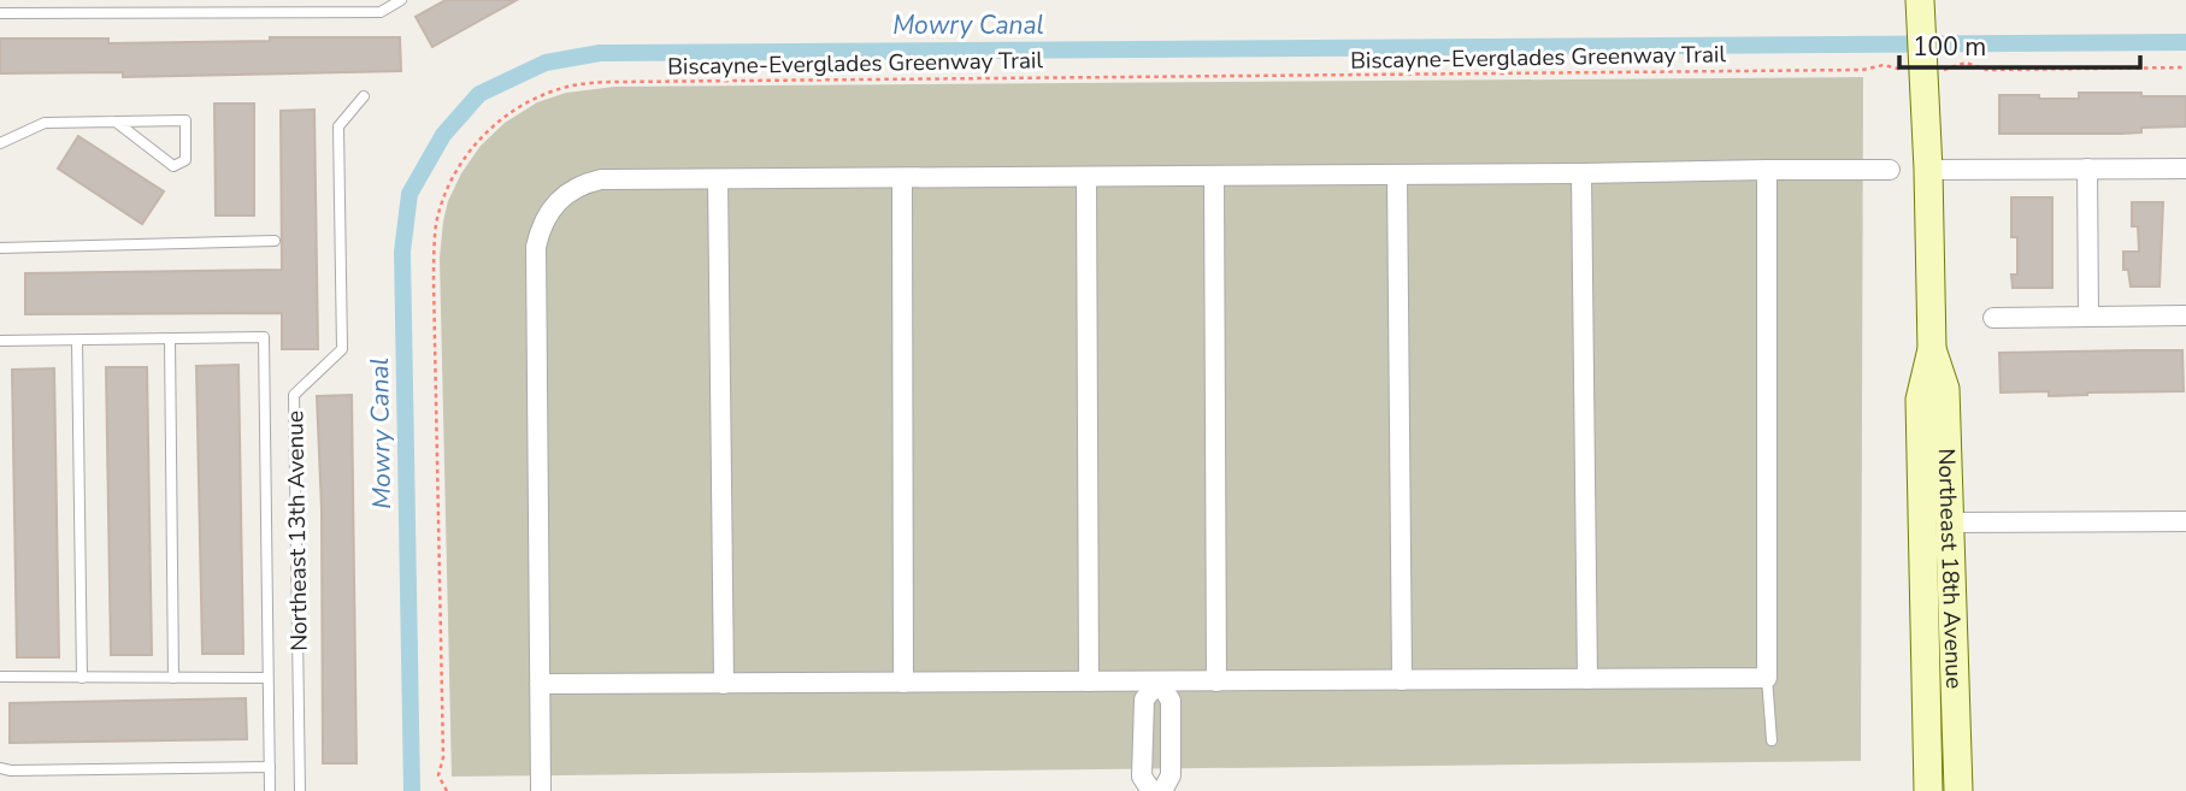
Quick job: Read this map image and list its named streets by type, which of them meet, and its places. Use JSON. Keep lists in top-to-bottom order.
{
  "streets": {
    "street": ["Northeast 18th Avenue"],
    "lane": ["Northeast 13th Avenue"],
    "path": ["Biscayne-Everglades Greenway Trail"]
  },
  "crossings": [
    ["Biscayne-Everglades Greenway Trail", "Northeast 18th Avenue"]
  ],
  "water": ["Mowry Canal"],
  "scale_bar": "100 m"
}
